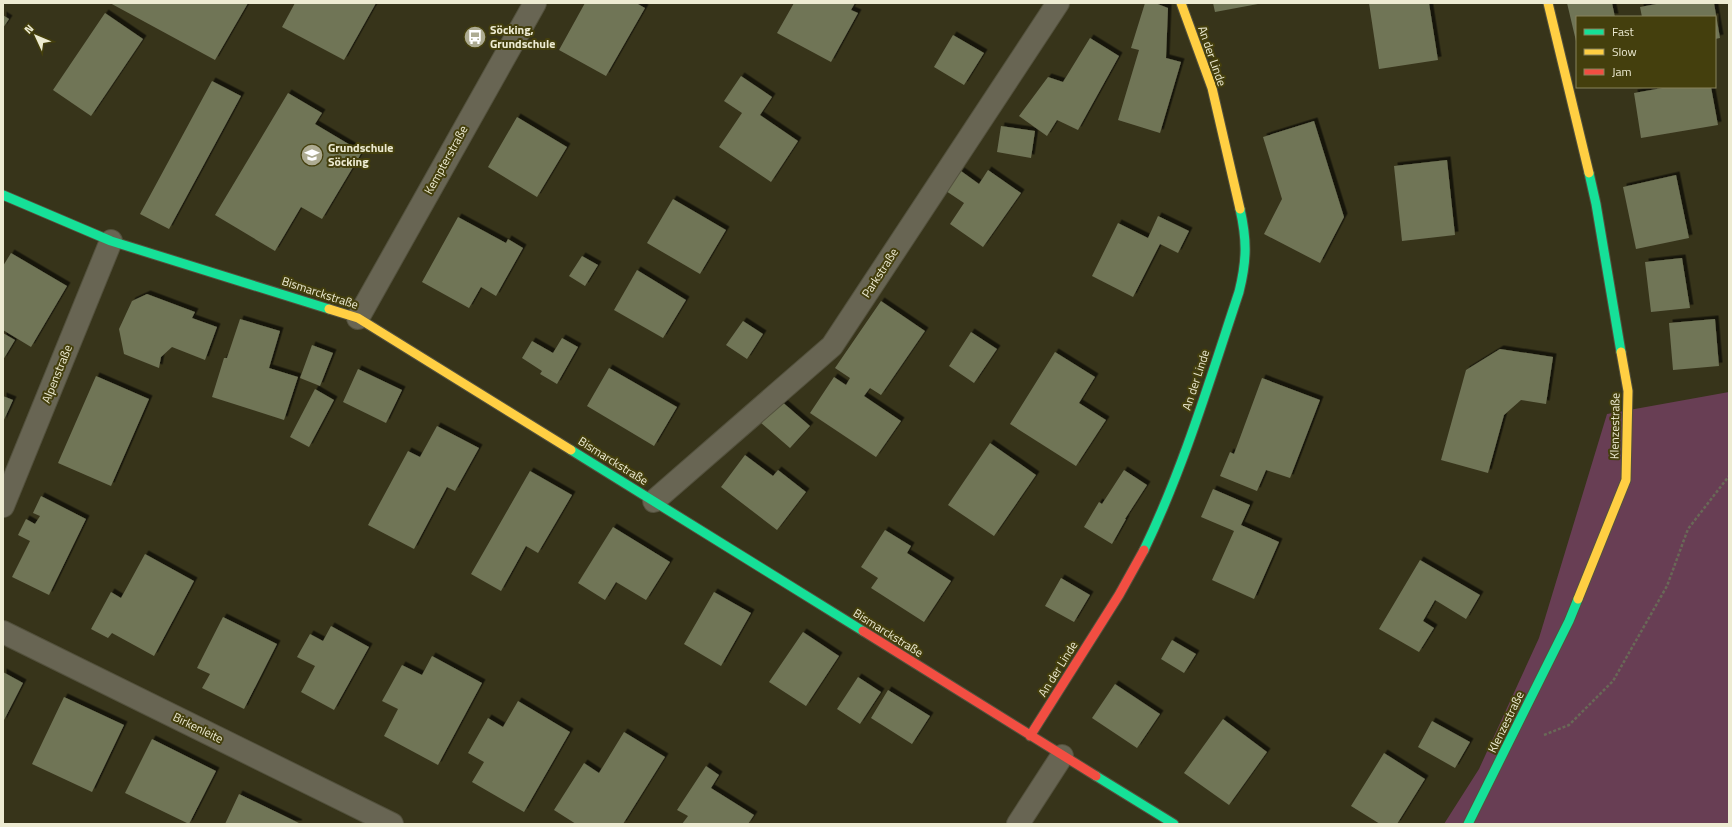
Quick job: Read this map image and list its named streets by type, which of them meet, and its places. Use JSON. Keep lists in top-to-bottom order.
{
  "streets": {
    "street": [
      "An der Linde",
      "Kempterstraße",
      "Parkstraße",
      "Bismarckstraße",
      "Alpenstraße",
      "Klenzestraße",
      "Birkenleite"
    ]
  },
  "crossings": [
    ["An der Linde", "Bismarckstraße"],
    ["Kempterstraße", "Bismarckstraße"],
    ["Parkstraße", "Bismarckstraße"],
    ["Bismarckstraße", "Alpenstraße"]
  ],
  "places": {
    "bus stop": ["Söcking, Grundschule"],
    "school or university": ["Grundschule Söcking"]
  },
  "legend": ["Fast", "Slow", "Jam"],
  "north": "top left"
}
